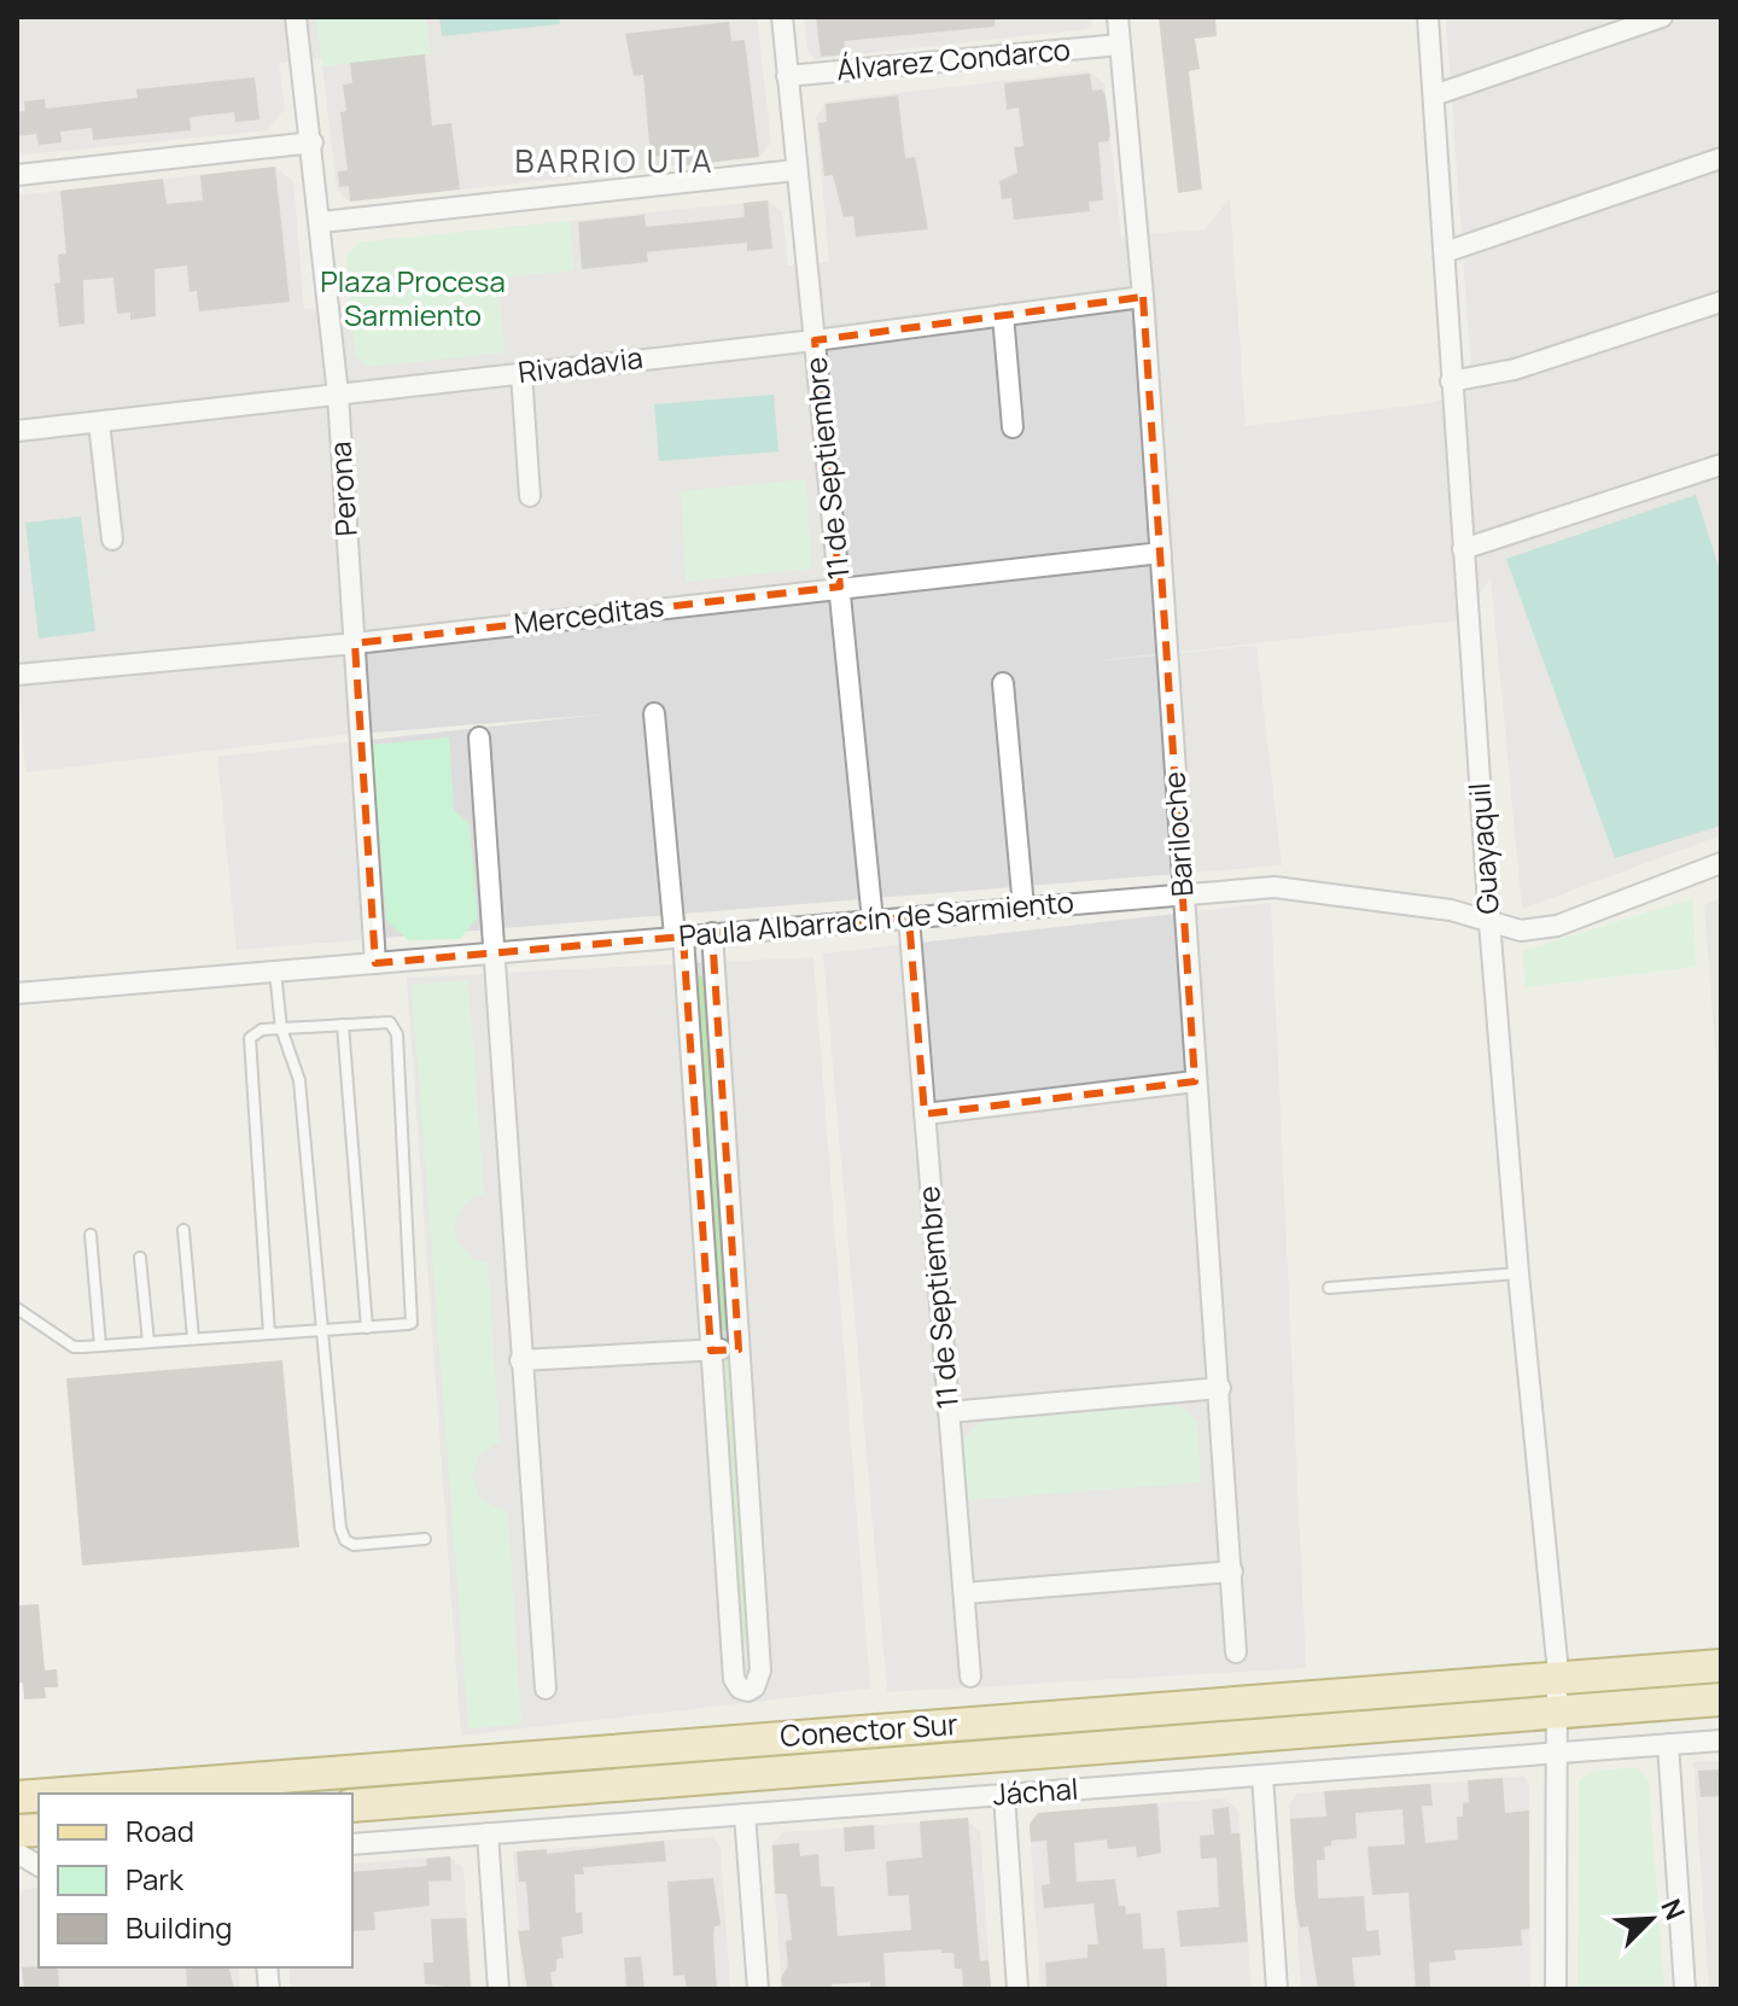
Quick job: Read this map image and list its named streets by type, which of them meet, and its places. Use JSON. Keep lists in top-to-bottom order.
{
  "streets": {
    "main road": ["Conector Sur"],
    "street": [
      "Álvarez Condarco",
      "Rivadavia",
      "11 de Septiembre",
      "Perona",
      "Merceditas",
      "Bariloche",
      "Guayaquil",
      "Paula Albarracín de Sarmiento",
      "Jáchal"
    ]
  },
  "crossings": [
    ["Álvarez Condarco", "11 de Septiembre"],
    ["Álvarez Condarco", "Bariloche"],
    ["Rivadavia", "11 de Septiembre"],
    ["Rivadavia", "Perona"],
    ["Rivadavia", "Bariloche"],
    ["11 de Septiembre", "Merceditas"],
    ["11 de Septiembre", "Paula Albarracín de Sarmiento"],
    ["Perona", "Merceditas"],
    ["Perona", "Paula Albarracín de Sarmiento"],
    ["Merceditas", "Bariloche"],
    ["Bariloche", "Paula Albarracín de Sarmiento"],
    ["Guayaquil", "Paula Albarracín de Sarmiento"],
    ["Guayaquil", "Conector Sur"],
    ["Guayaquil", "Jáchal"]
  ],
  "districts": ["BARRIO UTA"],
  "parks": ["Plaza Procesa Sarmiento"],
  "legend": ["Road", "Park", "Building"],
  "north": "top right"
}
